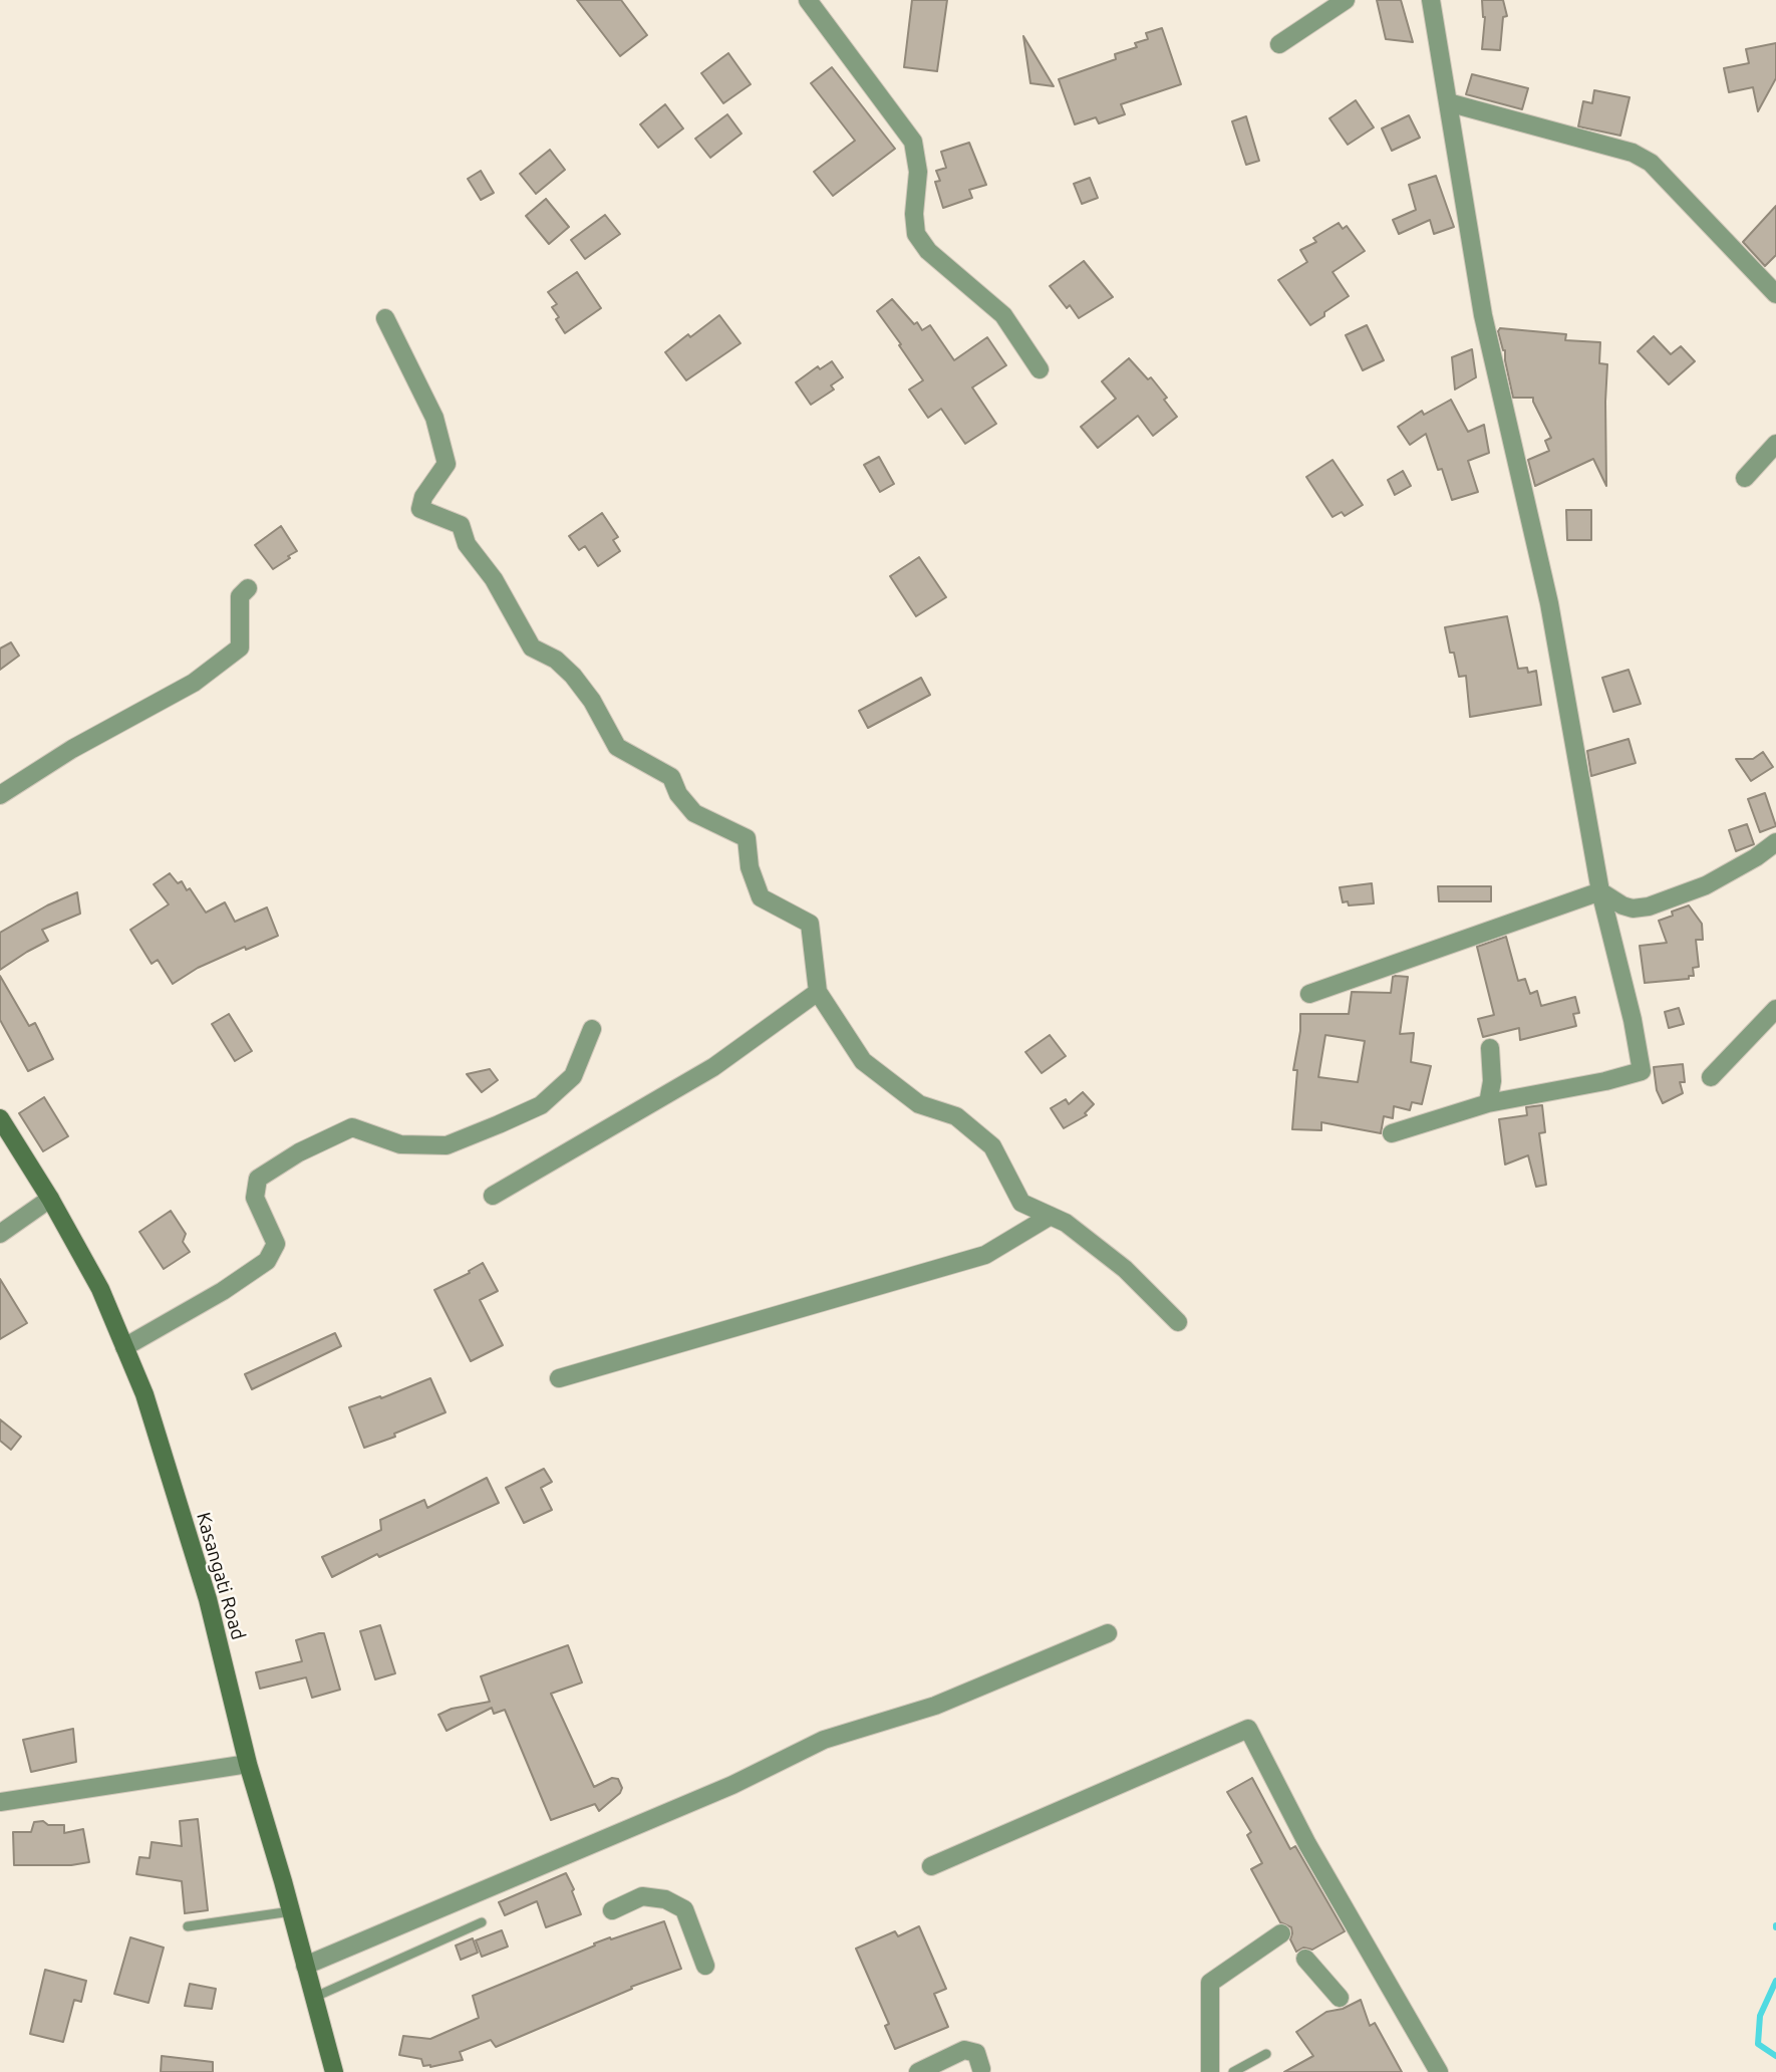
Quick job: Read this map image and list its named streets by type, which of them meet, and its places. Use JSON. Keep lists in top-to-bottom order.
{
  "streets": {
    "street": ["Kasangati Road"]
  }
}
